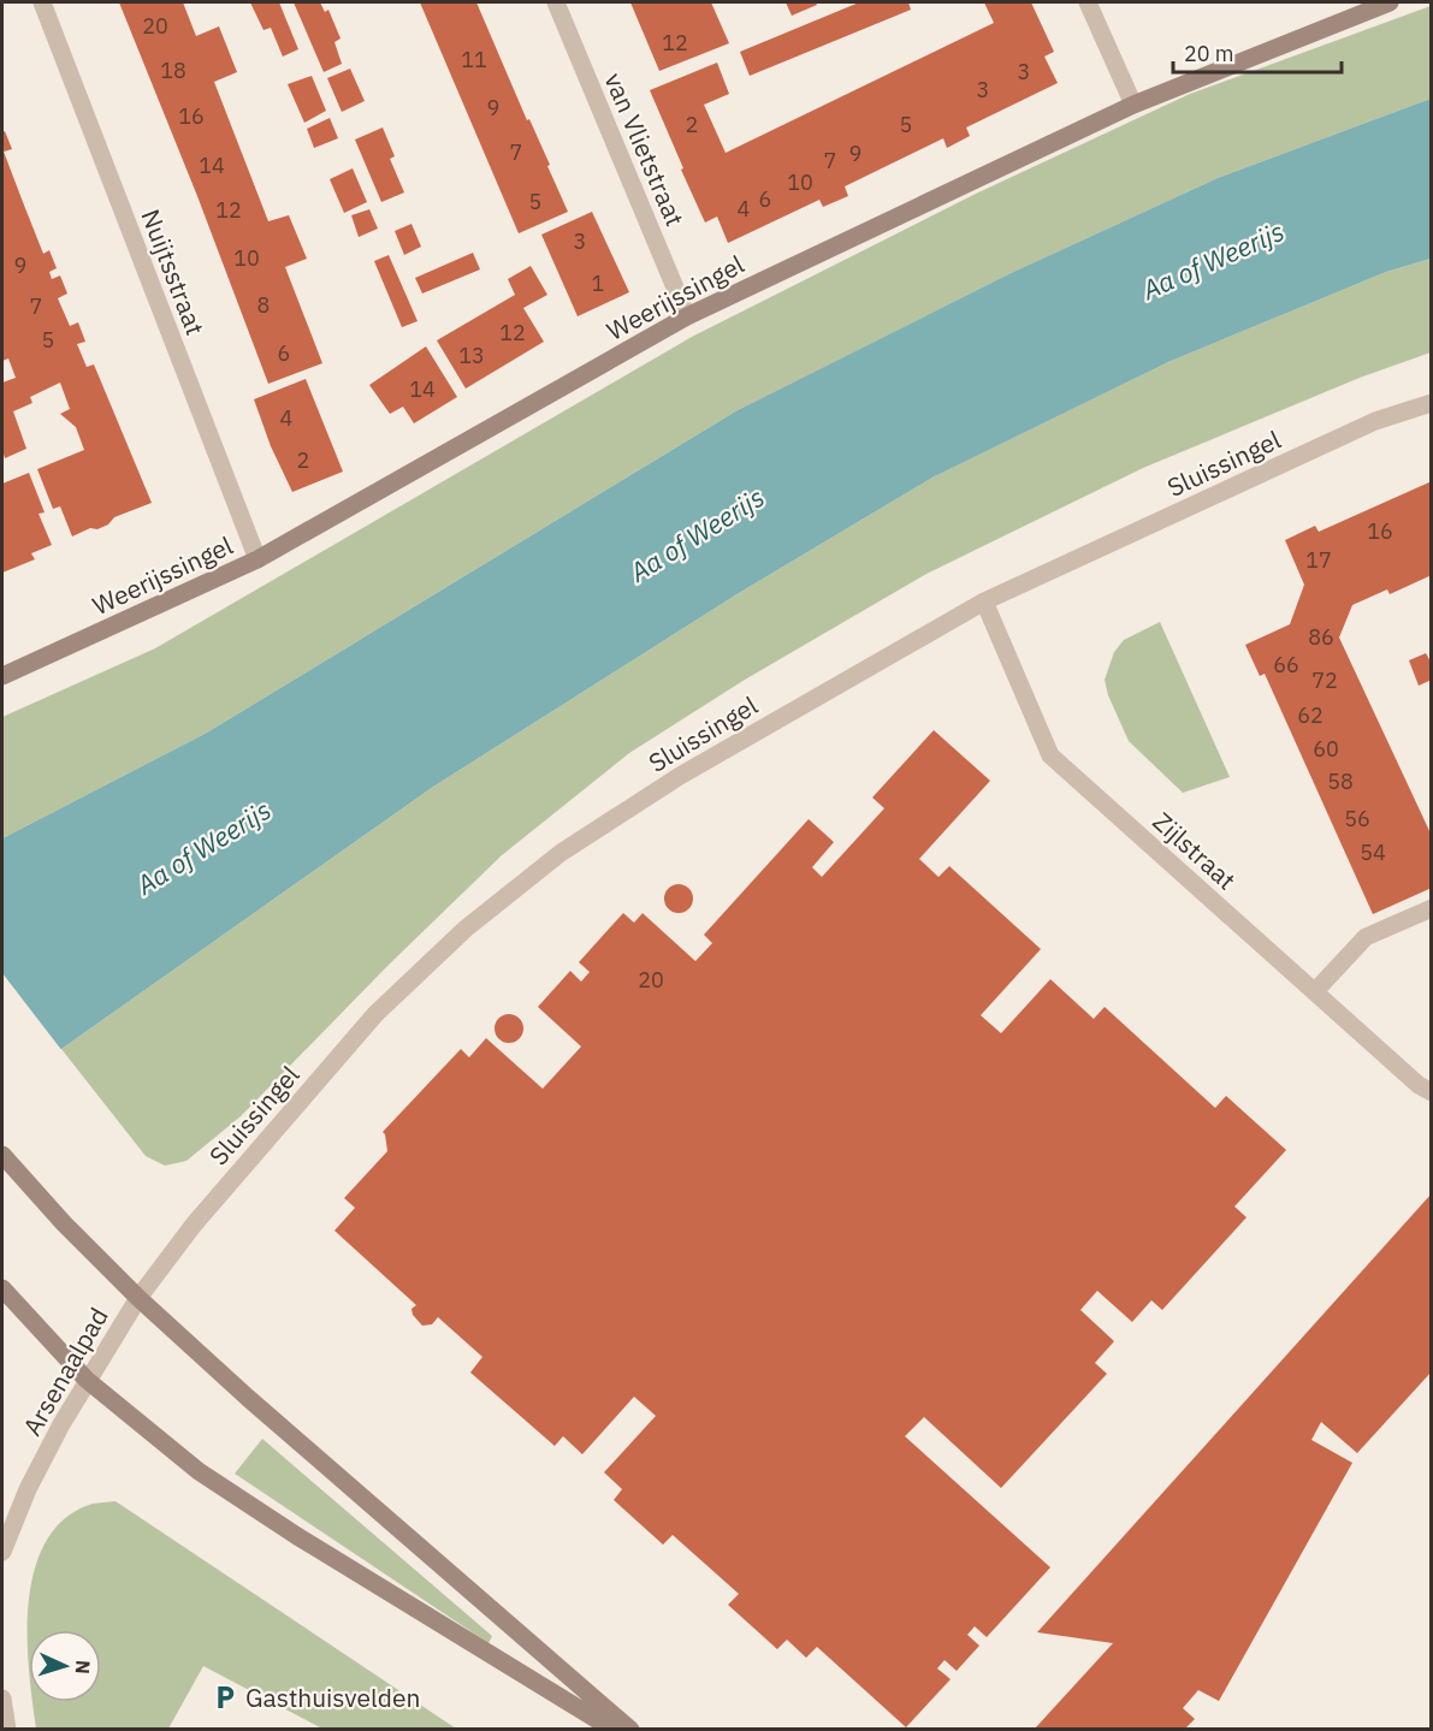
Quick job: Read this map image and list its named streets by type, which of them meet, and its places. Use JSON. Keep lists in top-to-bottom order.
{
  "streets": {
    "main road": ["Weerijssingel"],
    "street": [
      "van Vlietstraat",
      "Nuijtsstraat",
      "Sluissingel",
      "Zijlstraat",
      "Arsenaalpad"
    ]
  },
  "crossings": [
    ["van Vlietstraat", "Weerijssingel"],
    ["Nuijtsstraat", "Weerijssingel"],
    ["Sluissingel", "Zijlstraat"],
    ["Sluissingel", "Arsenaalpad"]
  ],
  "water": ["Aa of Weerijs"],
  "places": {
    "parking": ["Gasthuisvelden"]
  },
  "house_numbers": [
    "20",
    "12",
    "11",
    "18",
    "3",
    "3",
    "9",
    "16",
    "2",
    "5",
    "7",
    "9",
    "7",
    "14",
    "10",
    "6",
    "5",
    "4",
    "12",
    "3",
    "10",
    "9",
    "1",
    "8",
    "7",
    "12",
    "5",
    "6",
    "13",
    "14",
    "4",
    "2",
    "16",
    "17",
    "86",
    "66",
    "72",
    "62",
    "60",
    "58",
    "56",
    "54",
    "20"
  ],
  "scale_bar": "20 m",
  "north": "right"
}
